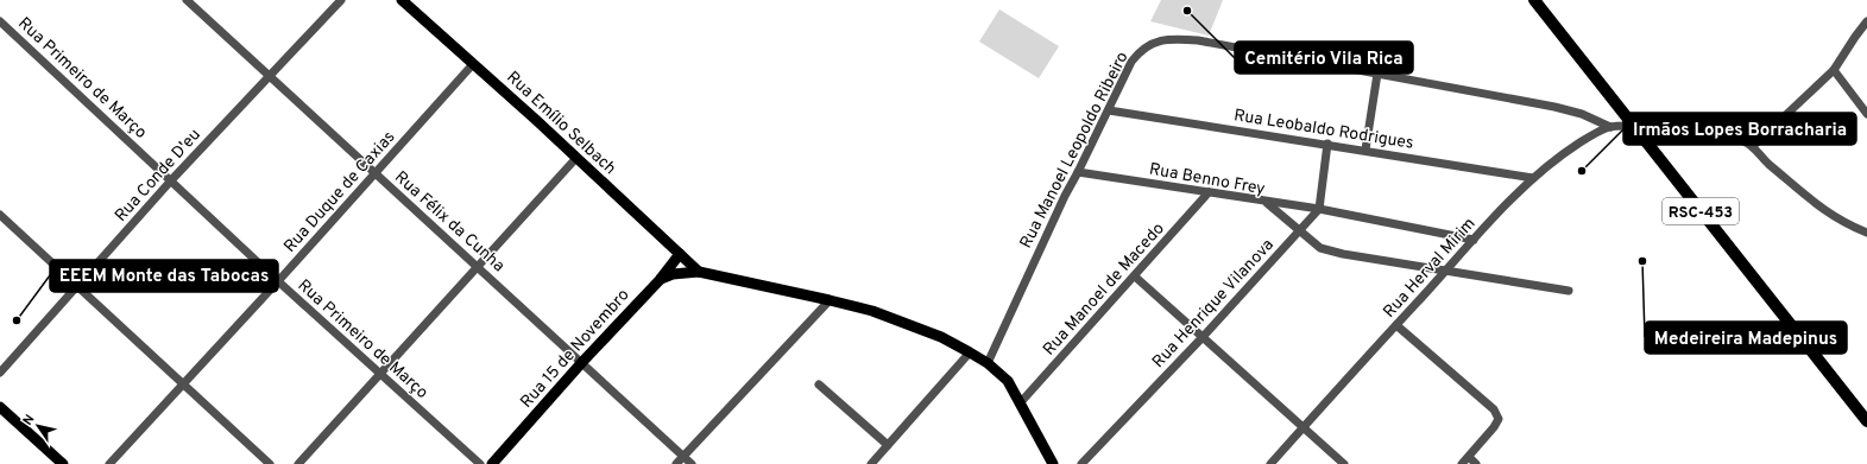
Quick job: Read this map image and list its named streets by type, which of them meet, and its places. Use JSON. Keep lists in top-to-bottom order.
{
  "streets": {
    "highway": ["RSC-453"],
    "main road": ["Rua Emílio Selbach", "Rua 15 de Novembro"],
    "street": [
      "Rua Primeiro de Março",
      "Rua Leobaldo Rodrigues",
      "Rua Manoel Leopoldo Ribeiro",
      "Rua Conde D'eu",
      "Rua Benno Frey",
      "Rua Duque de Caxias",
      "Rua Félix da Cunha",
      "Rua Herval Mirim",
      "Rua Manoel de Macedo",
      "Rua Henrique Vilanova"
    ]
  },
  "crossings": [
    ["Rua Primeiro de Março", "Rua Conde D'eu"],
    ["Rua Primeiro de Março", "Rua Duque de Caxias"],
    ["Rua Emílio Selbach", "Rua Duque de Caxias"],
    ["Rua Emílio Selbach", "Rua 15 de Novembro"],
    ["Rua Leobaldo Rodrigues", "Rua Manoel Leopoldo Ribeiro"],
    ["Rua Leobaldo Rodrigues", "Rua Herval Mirim"],
    ["Rua Manoel Leopoldo Ribeiro", "Rua Benno Frey"],
    ["Rua Manoel Leopoldo Ribeiro", "Rua Herval Mirim"],
    ["Rua Conde D'eu", "Rua Félix da Cunha"],
    ["Rua Benno Frey", "Rua Herval Mirim"],
    ["Rua Benno Frey", "Rua Manoel de Macedo"],
    ["Rua Benno Frey", "Rua Henrique Vilanova"],
    ["Rua Duque de Caxias", "Rua Félix da Cunha"],
    ["RSC-453", "Rua Herval Mirim"],
    ["Rua Félix da Cunha", "Rua 15 de Novembro"]
  ],
  "places": [
    "Cemitério Vila Rica",
    "Irmãos Lopes Borracharia",
    "Medeireira Madepinus",
    "EEEM Monte das Tabocas"
  ],
  "north": "top left"
}
